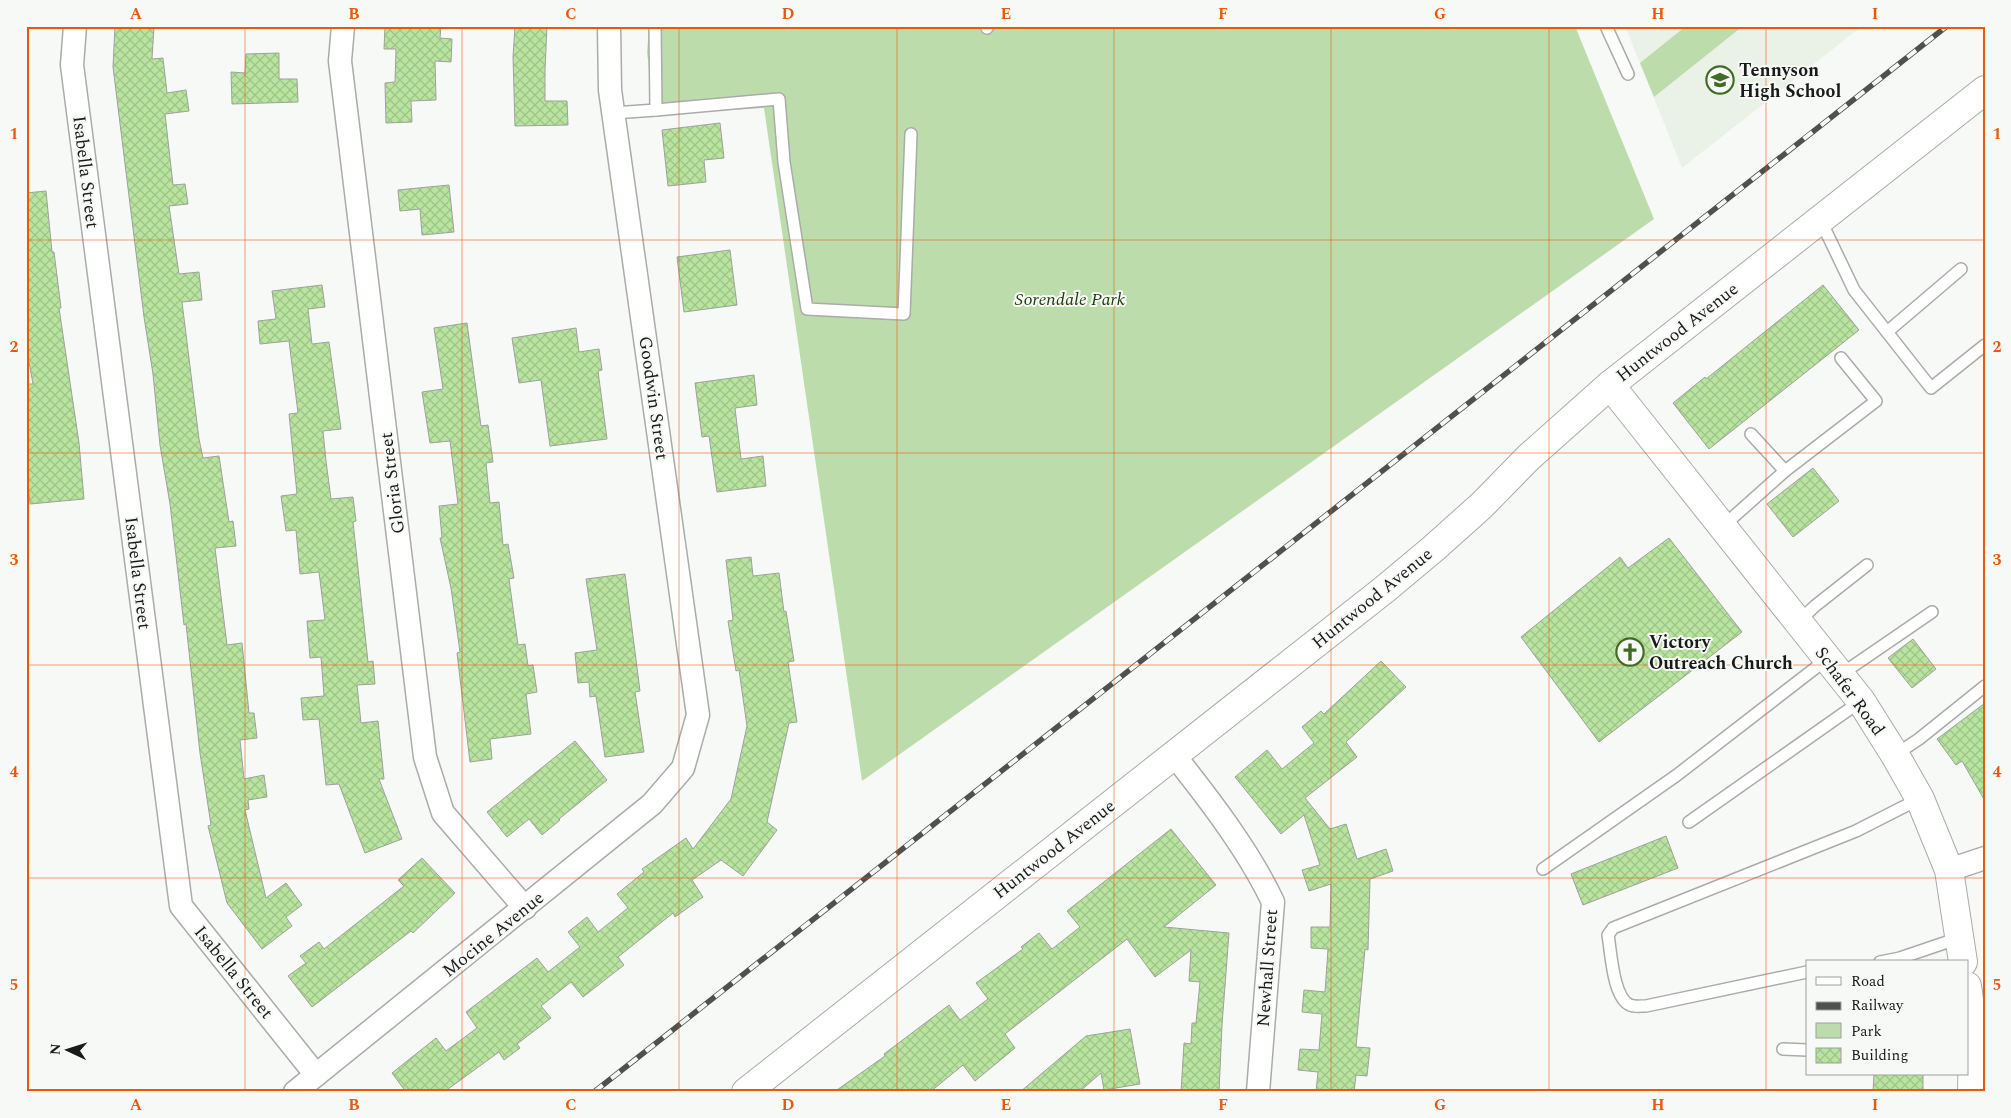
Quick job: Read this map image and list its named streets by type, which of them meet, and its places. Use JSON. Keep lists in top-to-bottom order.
{
  "streets": {
    "street": [
      "Isabella Street",
      "Huntwood Avenue",
      "Goodwin Street",
      "Gloria Street",
      "Schafer Road",
      "Mocine Avenue",
      "Newhall Street"
    ]
  },
  "crossings": [
    ["Isabella Street", "Mocine Avenue"],
    ["Huntwood Avenue", "Schafer Road"],
    ["Huntwood Avenue", "Newhall Street"],
    ["Goodwin Street", "Mocine Avenue"],
    ["Gloria Street", "Mocine Avenue"]
  ],
  "parks": ["Sorendale Park"],
  "places": {
    "school or university": ["Tennyson High School"],
    "church": ["Victory Outreach Church"]
  },
  "legend": [
    "Road",
    "Railway",
    "Park",
    "Building"
  ],
  "north": "left",
  "grid": {
    "columns": [
      "A",
      "B",
      "C",
      "D",
      "E",
      "F",
      "G",
      "H",
      "I"
    ],
    "rows": [
      "1",
      "2",
      "3",
      "4",
      "5"
    ]
  }
}
